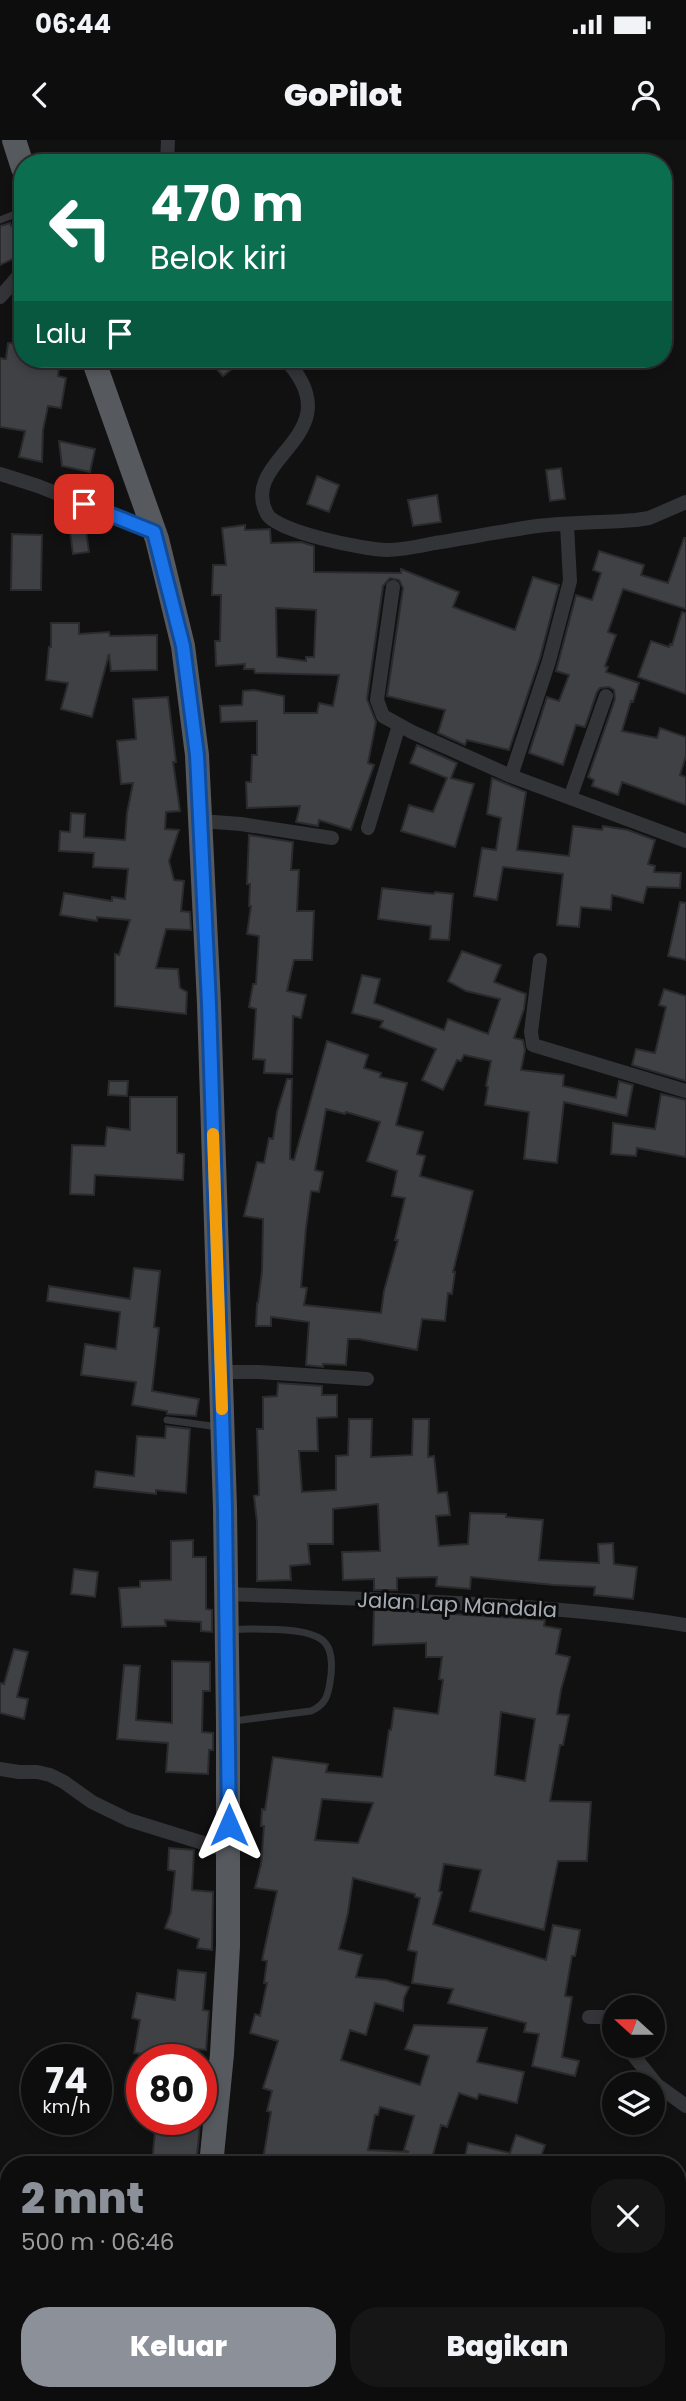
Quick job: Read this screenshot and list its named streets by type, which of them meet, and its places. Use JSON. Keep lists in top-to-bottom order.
{
  "streets": {
    "street": ["Jalan Lap Mandala"]
  },
  "north": "left",
  "page": {
    "status": "06:44",
    "header": "GoPilot",
    "turn": ["470 m", "Belok kiri"],
    "then": "Lalu",
    "speed": "74 km/h",
    "limit": "80",
    "heading": ["2 mnt", "500 m · 06:46"],
    "buttons": ["Keluar", "Bagikan"]
  }
}
